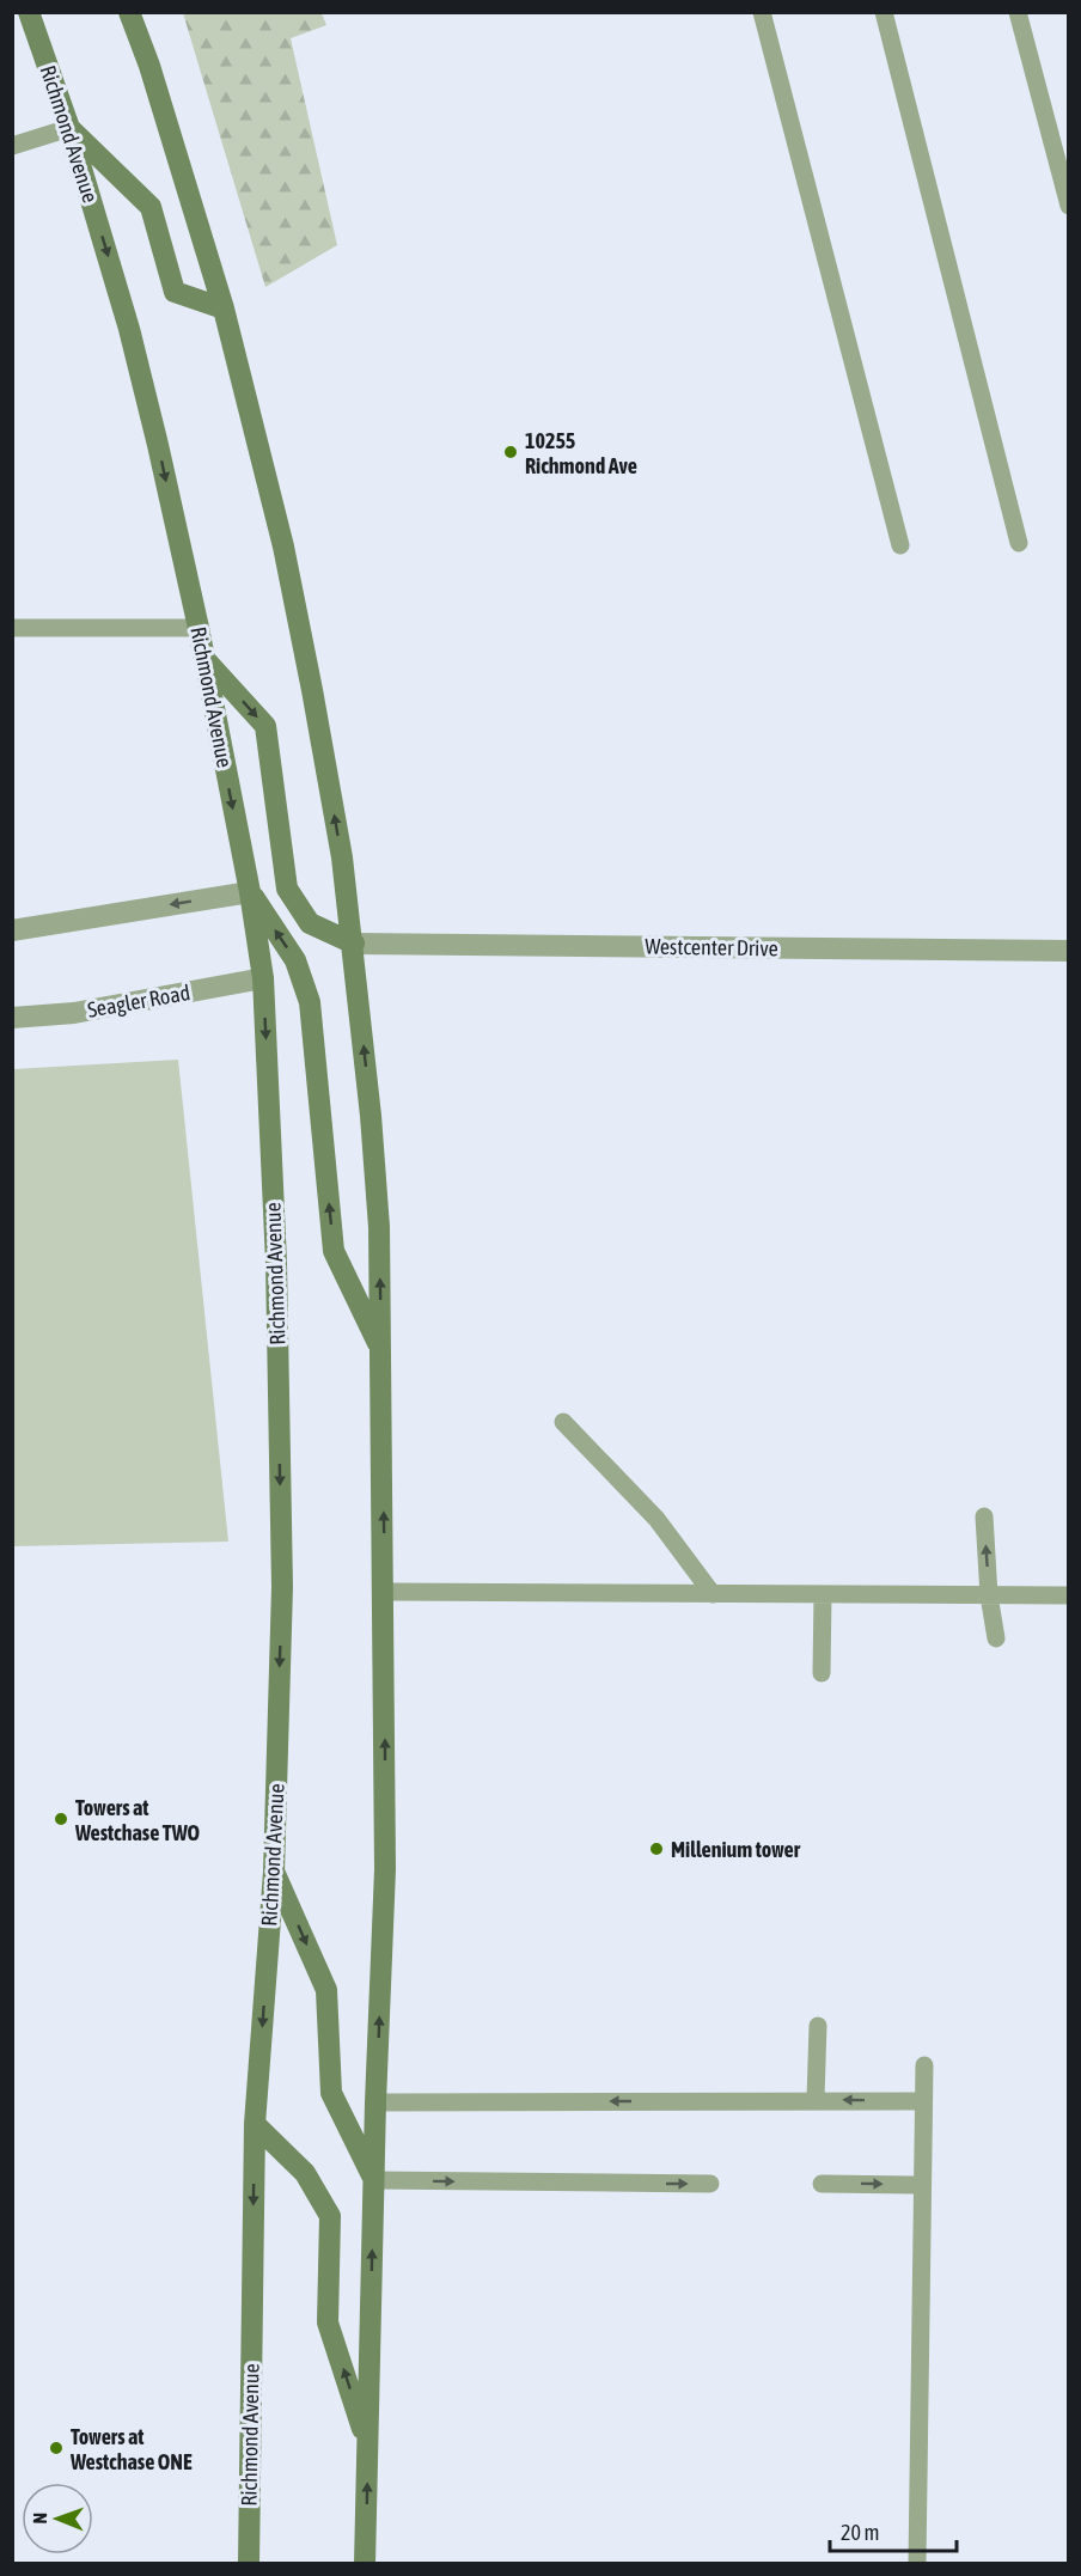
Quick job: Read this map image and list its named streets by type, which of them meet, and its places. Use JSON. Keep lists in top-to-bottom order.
{
  "streets": {
    "main road": ["Richmond Avenue"],
    "street": ["Westcenter Drive", "Seagler Road"]
  },
  "crossings": [
    ["Richmond Avenue", "Seagler Road"]
  ],
  "places": [
    "10255 Richmond Ave",
    "Towers at Westchase TWO",
    "Millenium tower",
    "Towers at Westchase ONE"
  ],
  "scale_bar": "20 m",
  "north": "left"
}
